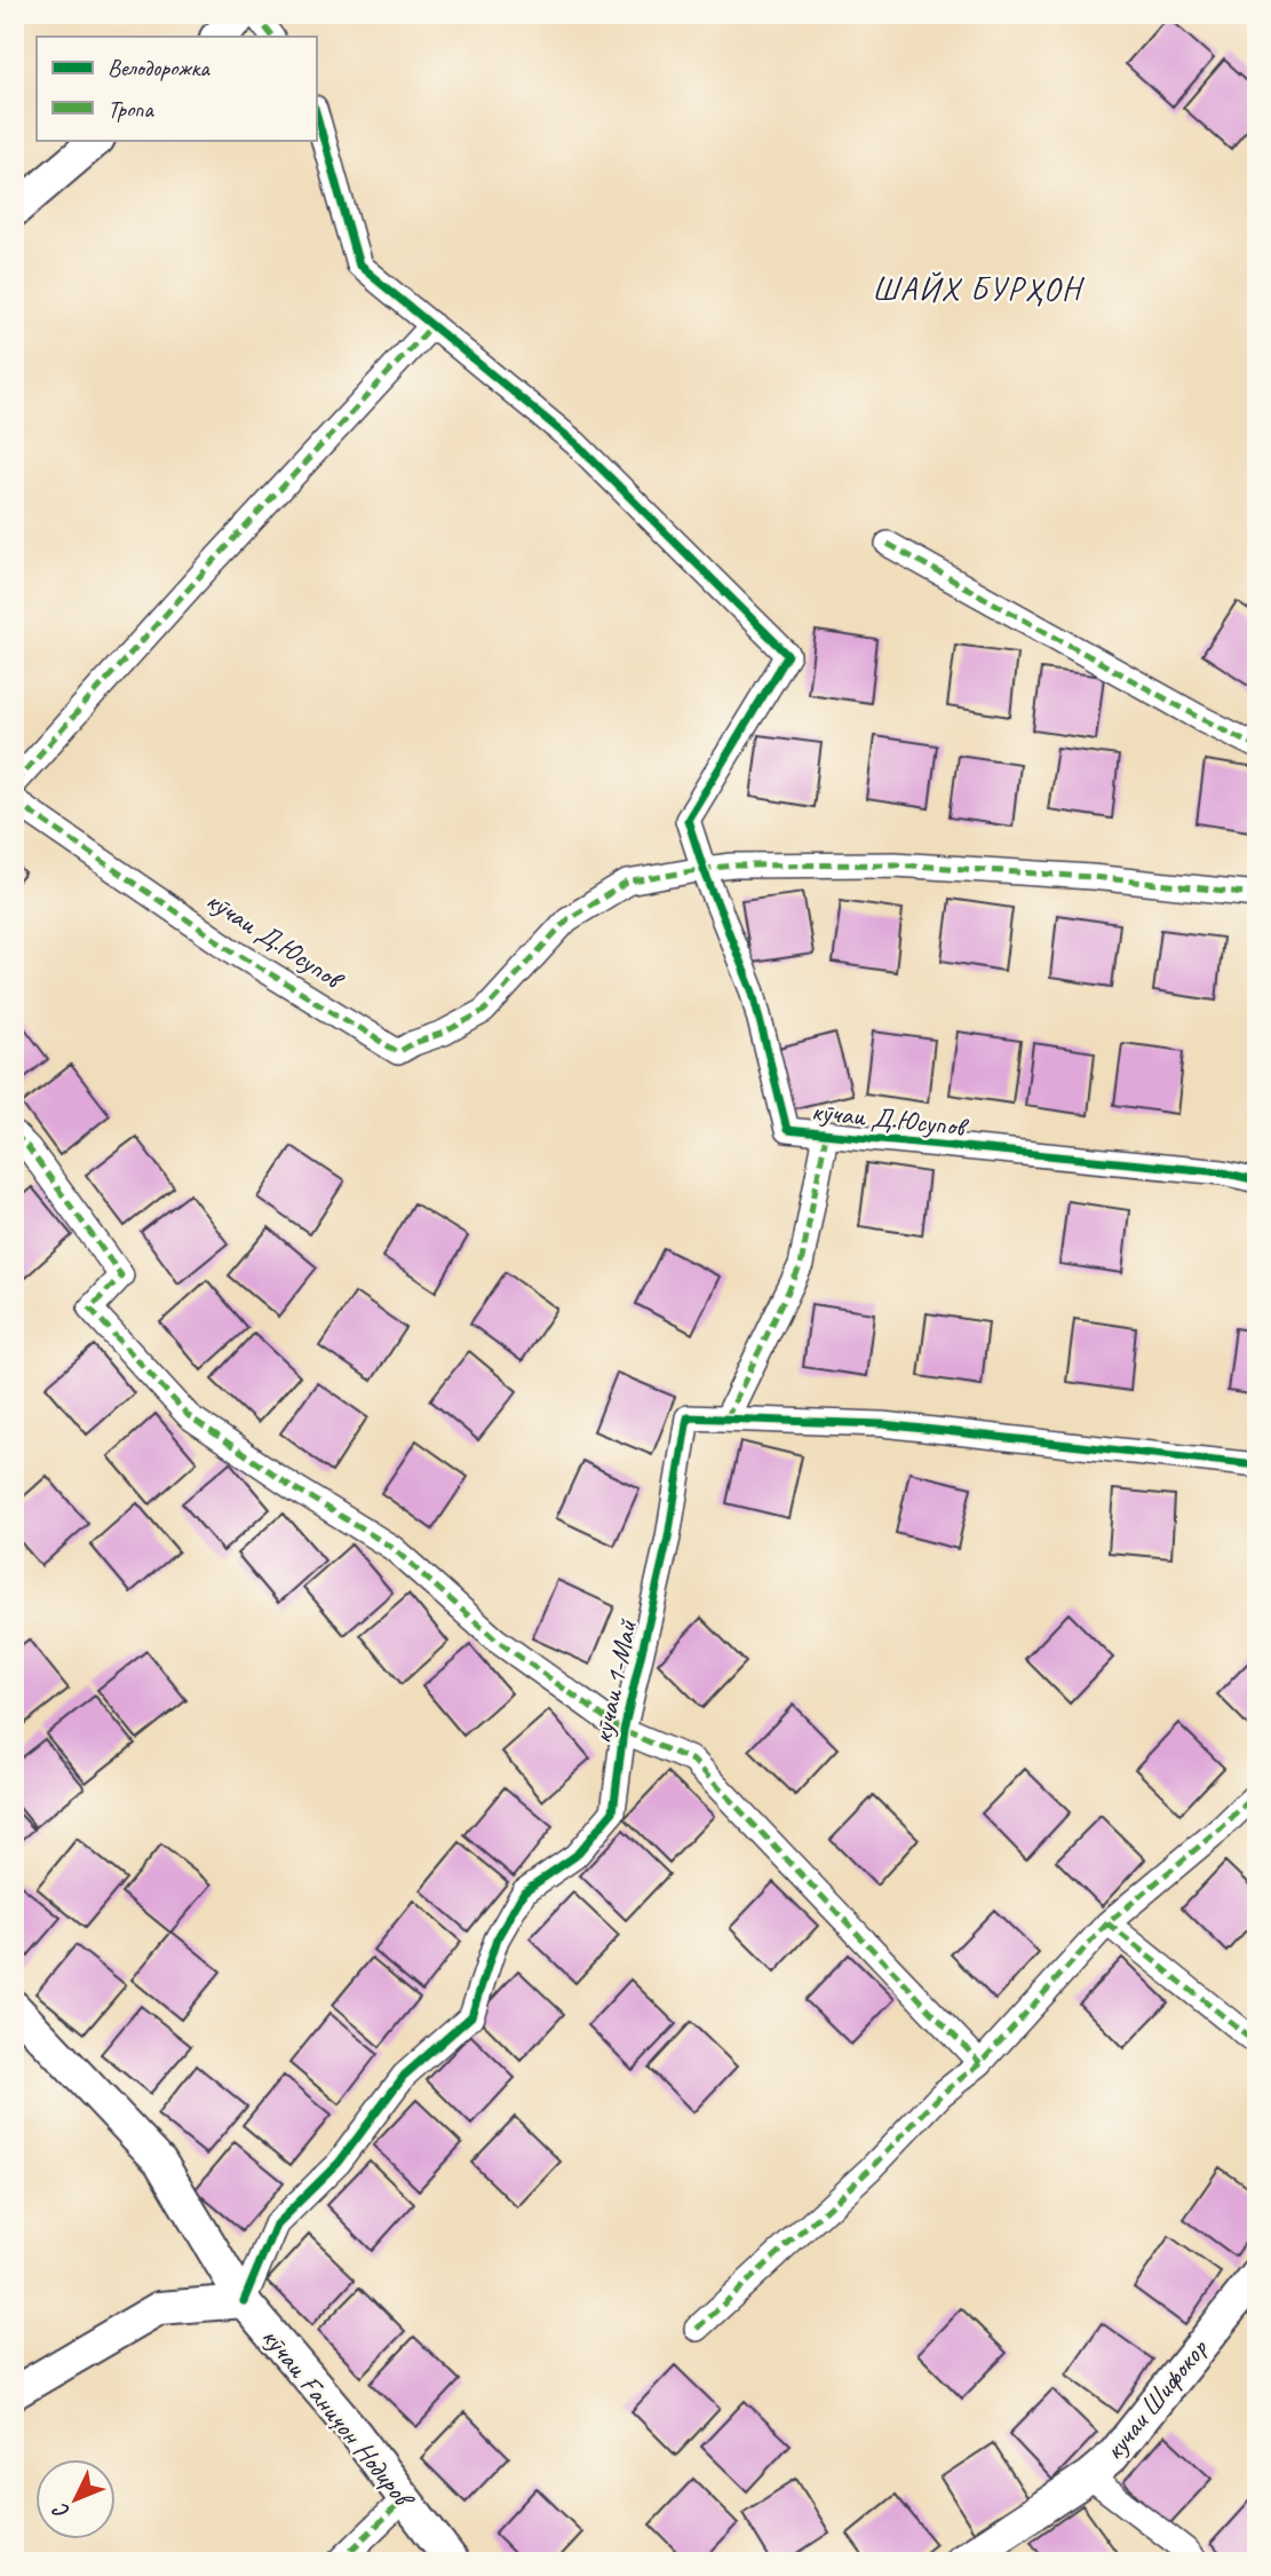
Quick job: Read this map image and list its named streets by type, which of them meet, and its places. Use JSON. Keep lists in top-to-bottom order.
{
  "streets": {
    "street": [
      "кӯчаи Д.Юсупов",
      "кӯчаи 1-Май",
      "кучаи Шифокор",
      "кӯчаи Ғаниҷон Нодиров"
    ]
  },
  "crossings": [
    ["кӯчаи 1-Май", "кӯчаи Ғаниҷон Нодиров"]
  ],
  "districts": ["ШАЙХ БУРҲОН"],
  "legend": ["Велодорожка", "Тропа"],
  "north": "bottom left"
}
